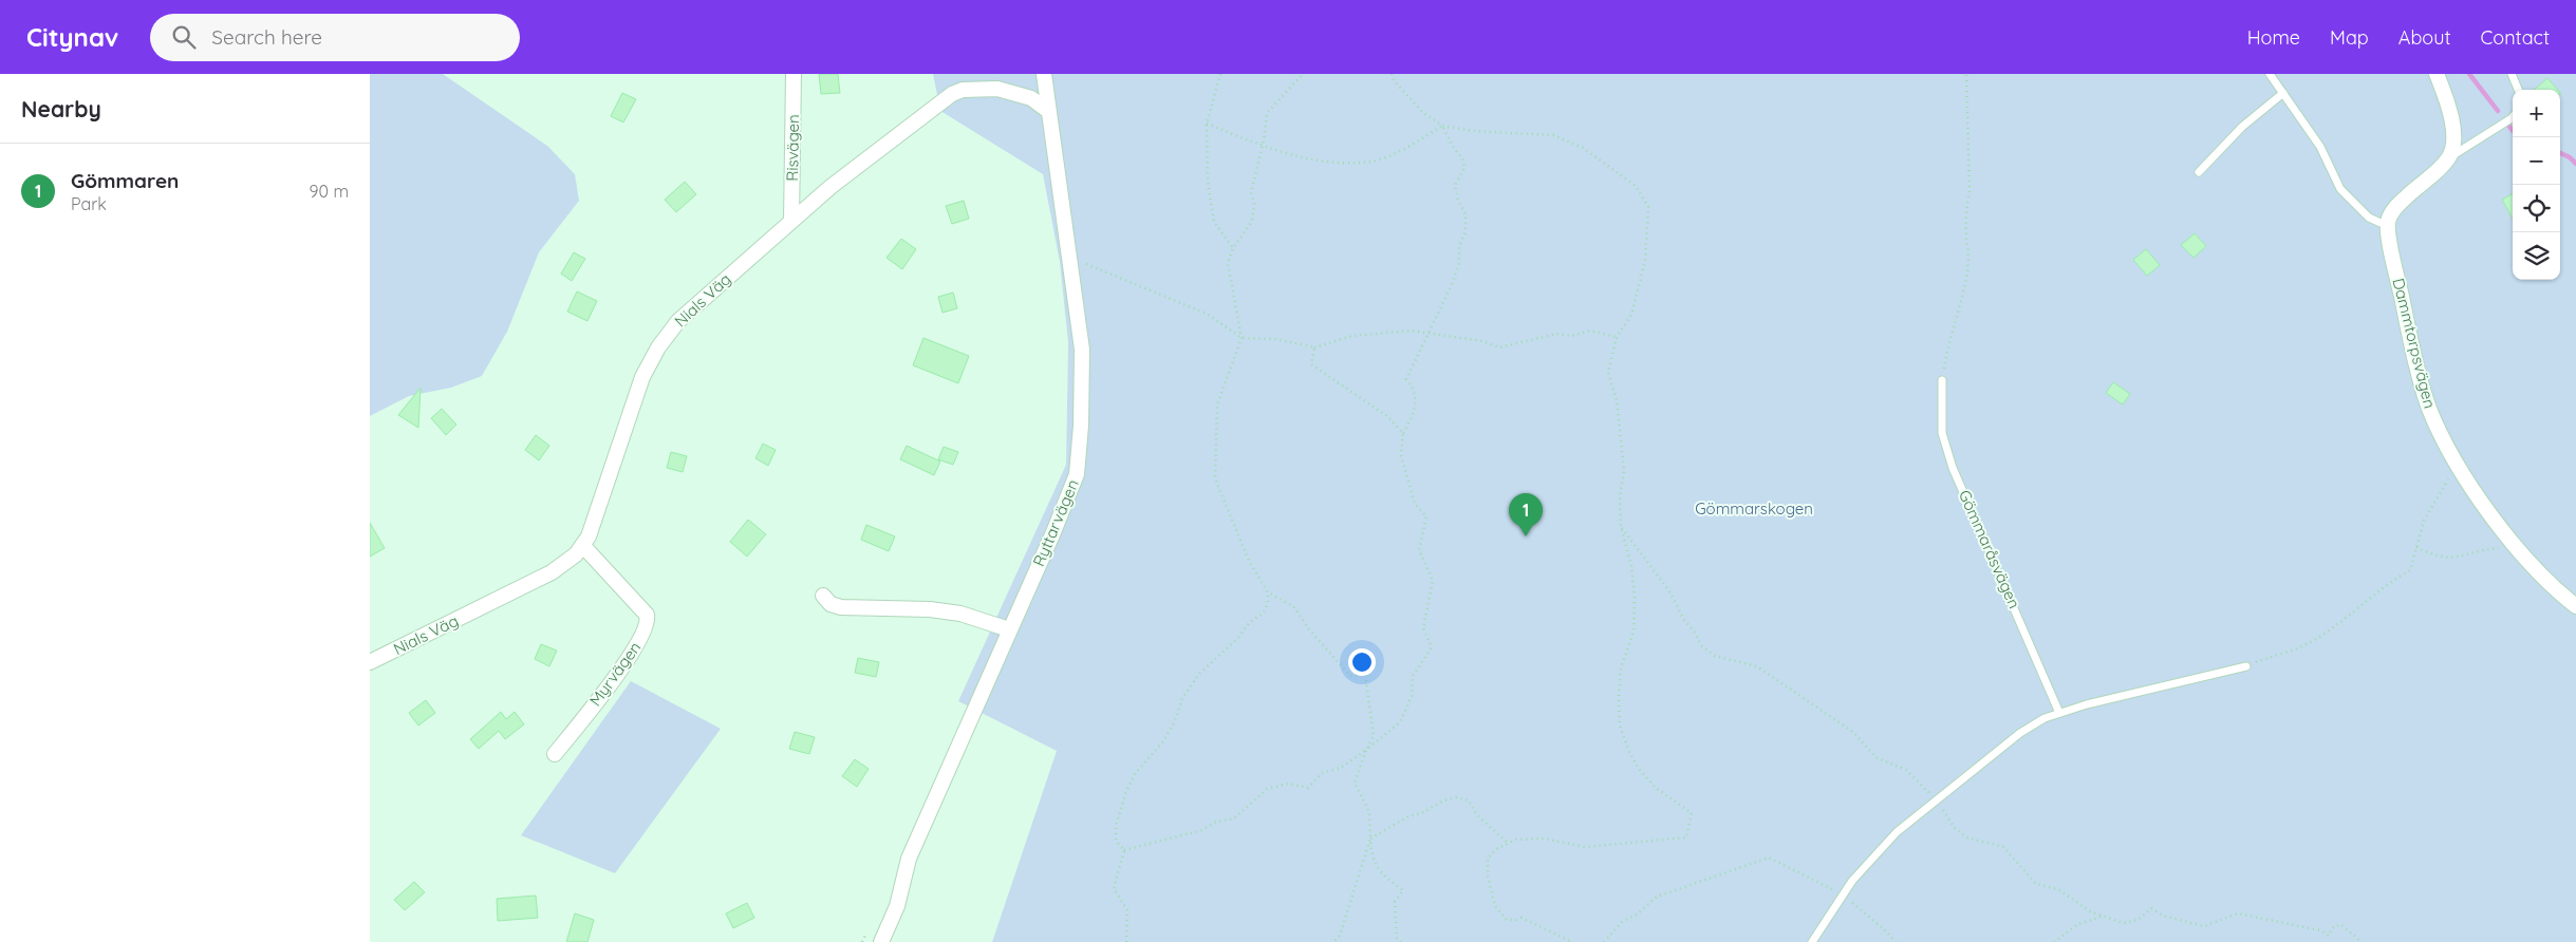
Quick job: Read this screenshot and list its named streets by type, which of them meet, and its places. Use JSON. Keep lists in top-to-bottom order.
{
  "streets": {
    "street": [
      "Risvägen",
      "Nials Väg",
      "Dammtorpsvägen",
      "Ryttarvägen",
      "Myrvägen"
    ],
    "lane": ["Gömmaråsvägen"]
  },
  "crossings": [
    ["Risvägen", "Nials Väg"],
    ["Nials Väg", "Ryttarvägen"],
    ["Nials Väg", "Myrvägen"]
  ],
  "parks": ["Gömmarskogen"],
  "page": {
    "header": "Citynav",
    "search": "Search here",
    "nav": [
      "Home",
      "Map",
      "About",
      "Contact"
    ],
    "heading": "Nearby",
    "map_buttons": ["+", "−"],
    "list": [
      {
        "mark": "1",
        "name": "Gömmaren",
        "note": "Park",
        "value": "90 m"
      }
    ],
    "pins": "1"
  }
}
